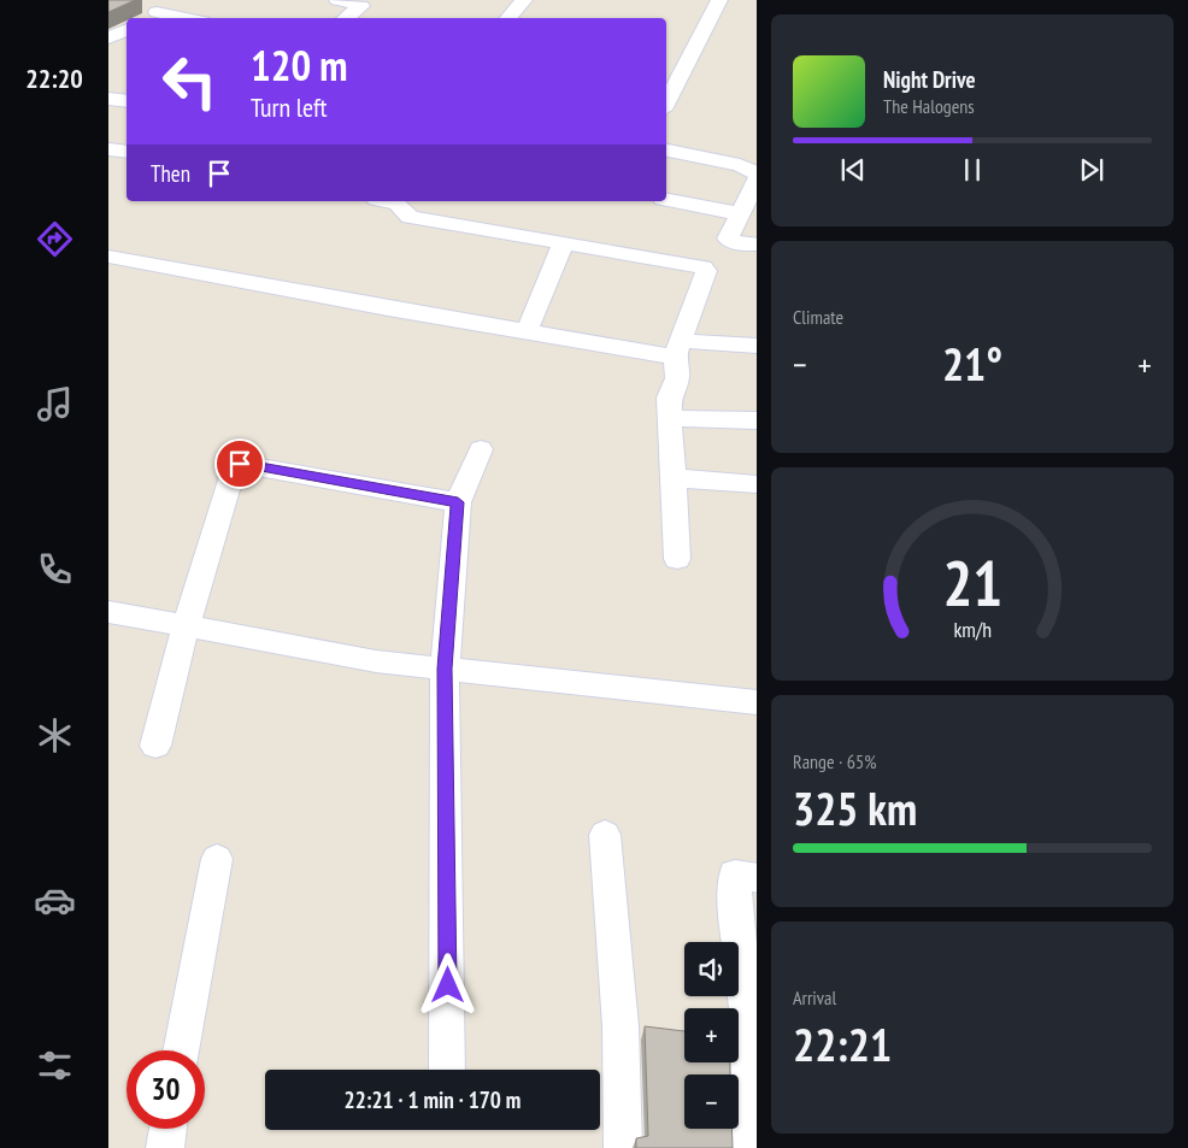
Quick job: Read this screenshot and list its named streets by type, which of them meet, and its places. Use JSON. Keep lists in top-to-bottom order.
{
  "page": {
    "tabs": "22:20",
    "turn": ["120 m", "Turn left"],
    "song": ["Night Drive", "The Halogens"],
    "then": "Then",
    "tile": [
      "Climate",
      ["Range · 65%", "325 km"],
      ["Arrival", "22:21"]
    ],
    "heat": ["−", "21°", "+"],
    "map_buttons": ["+", "−"],
    "limit": "30",
    "trip": "22:21 · 1 min · 170 m",
    "gauge": ["21", "km/h"]
  }
}
